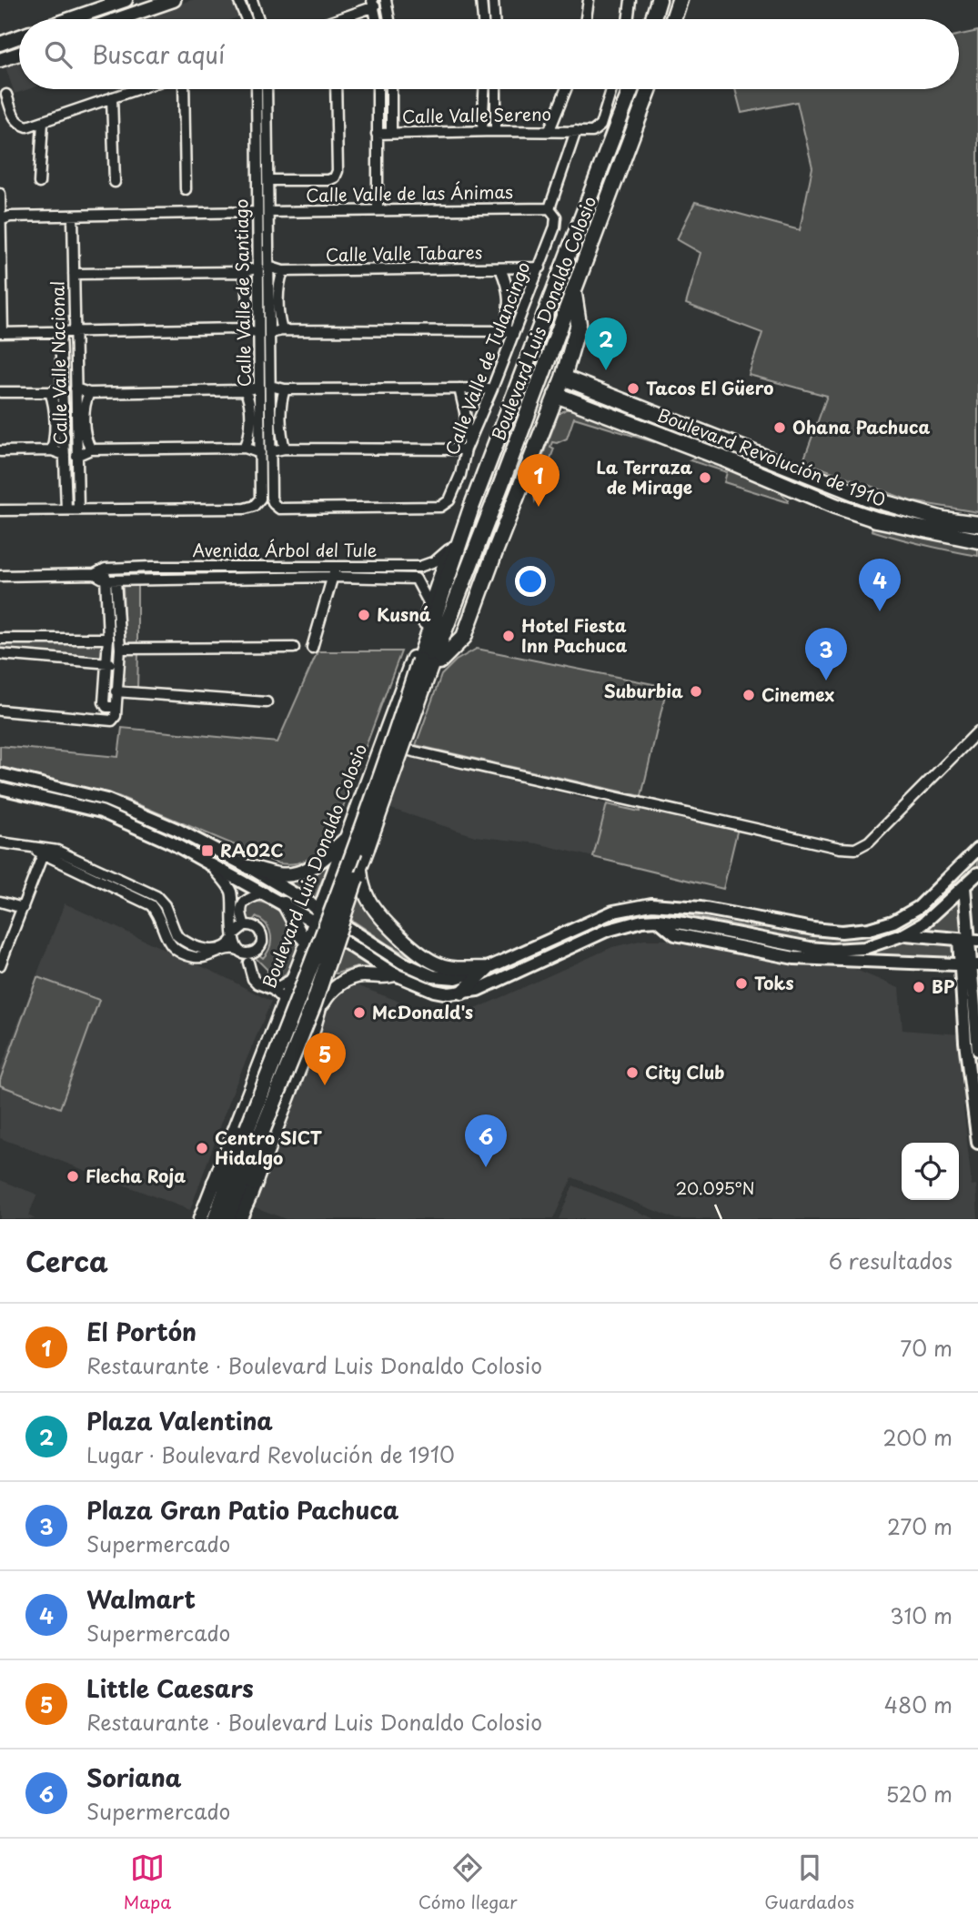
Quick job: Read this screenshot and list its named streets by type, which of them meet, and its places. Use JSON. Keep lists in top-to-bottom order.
{
  "streets": {
    "main road": ["Boulevard Luis Donaldo Colosio", "Boulevard Revolución de 1910"],
    "street": [
      "Calle Valle Sereno",
      "Calle Valle de las Ánimas",
      "Calle Valle Tabares",
      "Calle Valle de Santiago",
      "Calle Valle de Tulancingo",
      "Calle Valle Nacional",
      "Avenida Árbol del Tule"
    ]
  },
  "crossings": [
    ["Calle Valle Sereno", "Calle Valle de Tulancingo"],
    ["Calle Valle de las Ánimas", "Calle Valle de Santiago"],
    ["Calle Valle de las Ánimas", "Calle Valle de Tulancingo"],
    ["Calle Valle Tabares", "Calle Valle de Santiago"],
    ["Calle Valle Tabares", "Calle Valle de Tulancingo"],
    ["Calle Valle de Santiago", "Calle Valle de Tulancingo"],
    ["Calle Valle de Santiago", "Calle Valle Nacional"]
  ],
  "places": {
    "other": [
      "Tacos El Güero",
      "Ohana Pachuca",
      "La Terraza de Mirage",
      "Kusná",
      "Hotel Fiesta Inn Pachuca",
      "Suburbia",
      "Cinemex",
      "Toks",
      "BP",
      "McDonald's",
      "City Club",
      "Centro SICT Hidalgo",
      "Flecha Roja"
    ],
    "transit": ["RA02C"]
  },
  "page": {
    "search": "Buscar aquí",
    "pins": [
      "2",
      "1",
      "4",
      "3",
      "5",
      "6"
    ],
    "heading": ["Cerca", "6 resultados"],
    "list": [
      {
        "mark": "1",
        "name": "El Portón",
        "note": "Restaurante · Boulevard Luis Donaldo Colosio",
        "value": "70 m"
      },
      {
        "mark": "2",
        "name": "Plaza Valentina",
        "note": "Lugar · Boulevard Revolución de 1910",
        "value": "200 m"
      },
      {
        "mark": "3",
        "name": "Plaza Gran Patio Pachuca",
        "note": "Supermercado",
        "value": "270 m"
      },
      {
        "mark": "4",
        "name": "Walmart",
        "note": "Supermercado",
        "value": "310 m"
      },
      {
        "mark": "5",
        "name": "Little Caesars",
        "note": "Restaurante · Boulevard Luis Donaldo Colosio",
        "value": "480 m"
      },
      {
        "mark": "6",
        "name": "Soriana",
        "note": "Supermercado",
        "value": "520 m"
      }
    ],
    "nav": ["Mapa", "Cómo llegar", "Guardados"]
  },
  "coordinates": ["20.095°N"]
}
